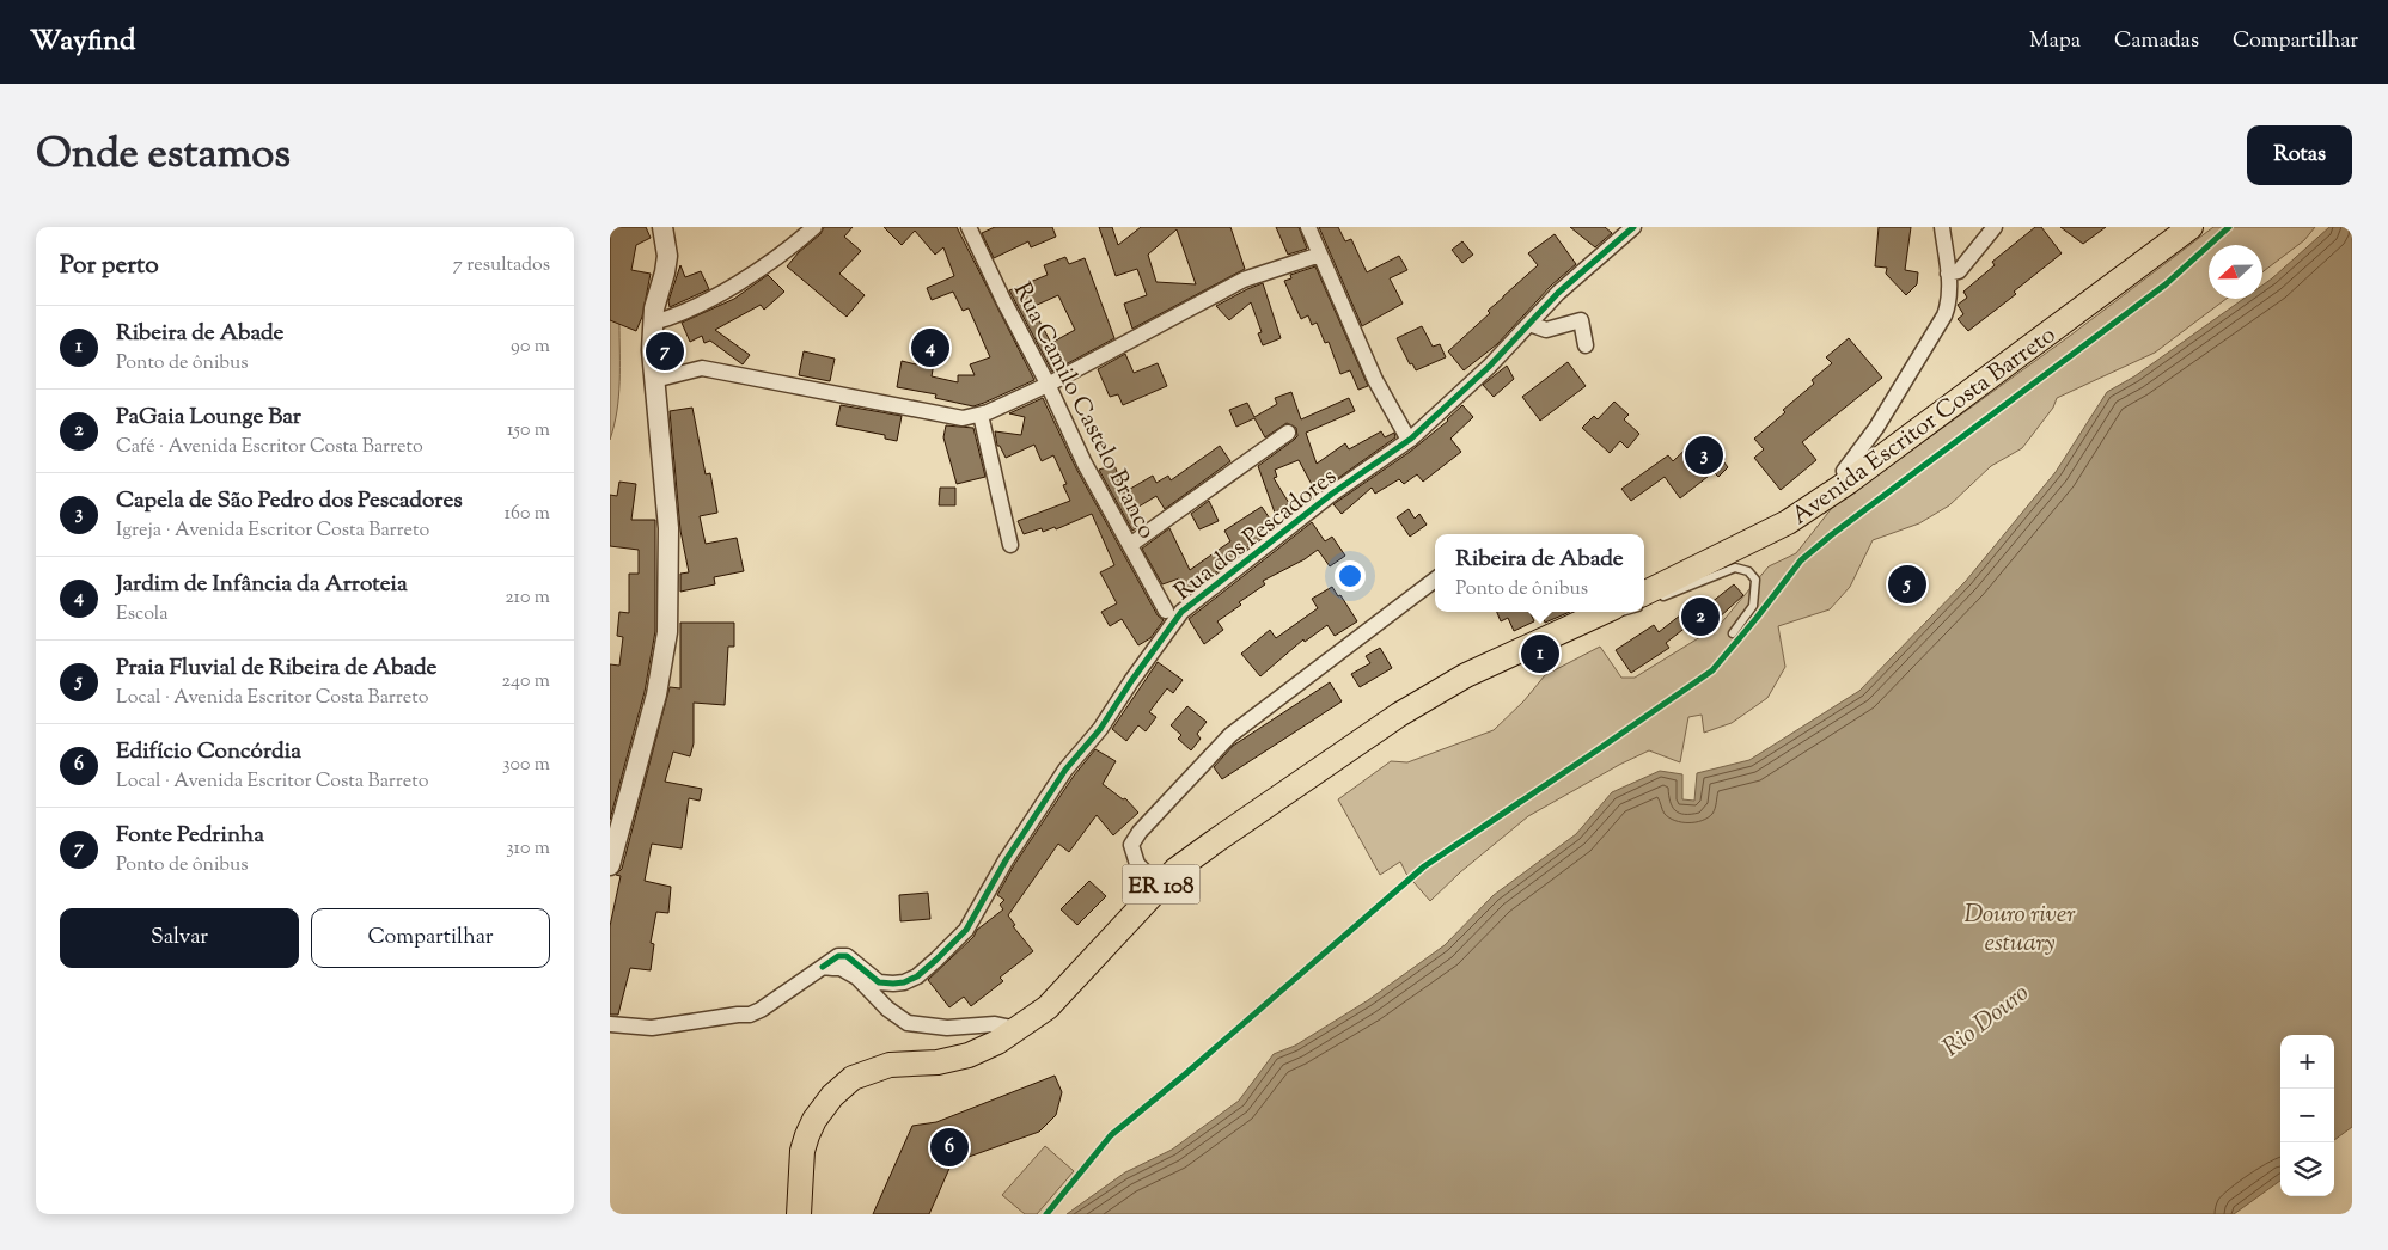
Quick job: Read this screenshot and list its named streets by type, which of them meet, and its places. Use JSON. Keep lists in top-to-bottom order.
{
  "streets": {
    "main road": ["Avenida Escritor Costa Barreto", "ER 108"],
    "street": ["Rua Camilo Castelo Branco", "Rua dos Pescadores"]
  },
  "water": ["Douro river estuary", "Rio Douro"],
  "north": "left",
  "page": {
    "header": "Wayfind",
    "nav": ["Mapa", "Camadas", "Compartilhar"],
    "title": "Onde estamos",
    "buttons": [
      "Rotas",
      ["Salvar", "Compartilhar"]
    ],
    "heading": ["Por perto", "7 resultados"],
    "list": [
      {
        "mark": "1",
        "name": "Ribeira de Abade",
        "note": "Ponto de ônibus",
        "value": "90 m"
      },
      {
        "mark": "2",
        "name": "PaGaia Lounge Bar",
        "note": "Café · Avenida Escritor Costa Barreto",
        "value": "150 m"
      },
      {
        "mark": "3",
        "name": "Capela de São Pedro dos Pescadores",
        "note": "Igreja · Avenida Escritor Costa Barreto",
        "value": "160 m"
      },
      {
        "mark": "4",
        "name": "Jardim de Infância da Arroteia",
        "note": "Escola",
        "value": "210 m"
      },
      {
        "mark": "5",
        "name": "Praia Fluvial de Ribeira de Abade",
        "note": "Local · Avenida Escritor Costa Barreto",
        "value": "240 m"
      },
      {
        "mark": "6",
        "name": "Edifício Concórdia",
        "note": "Local · Avenida Escritor Costa Barreto",
        "value": "300 m"
      },
      {
        "mark": "7",
        "name": "Fonte Pedrinha",
        "note": "Ponto de ônibus",
        "value": "310 m"
      }
    ],
    "pins": [
      "4",
      "7",
      "3",
      "5",
      "2",
      "1",
      "6"
    ],
    "popup": ["Ribeira de Abade", "Ponto de ônibus"],
    "map_buttons": ["+", "−"]
  }
}
